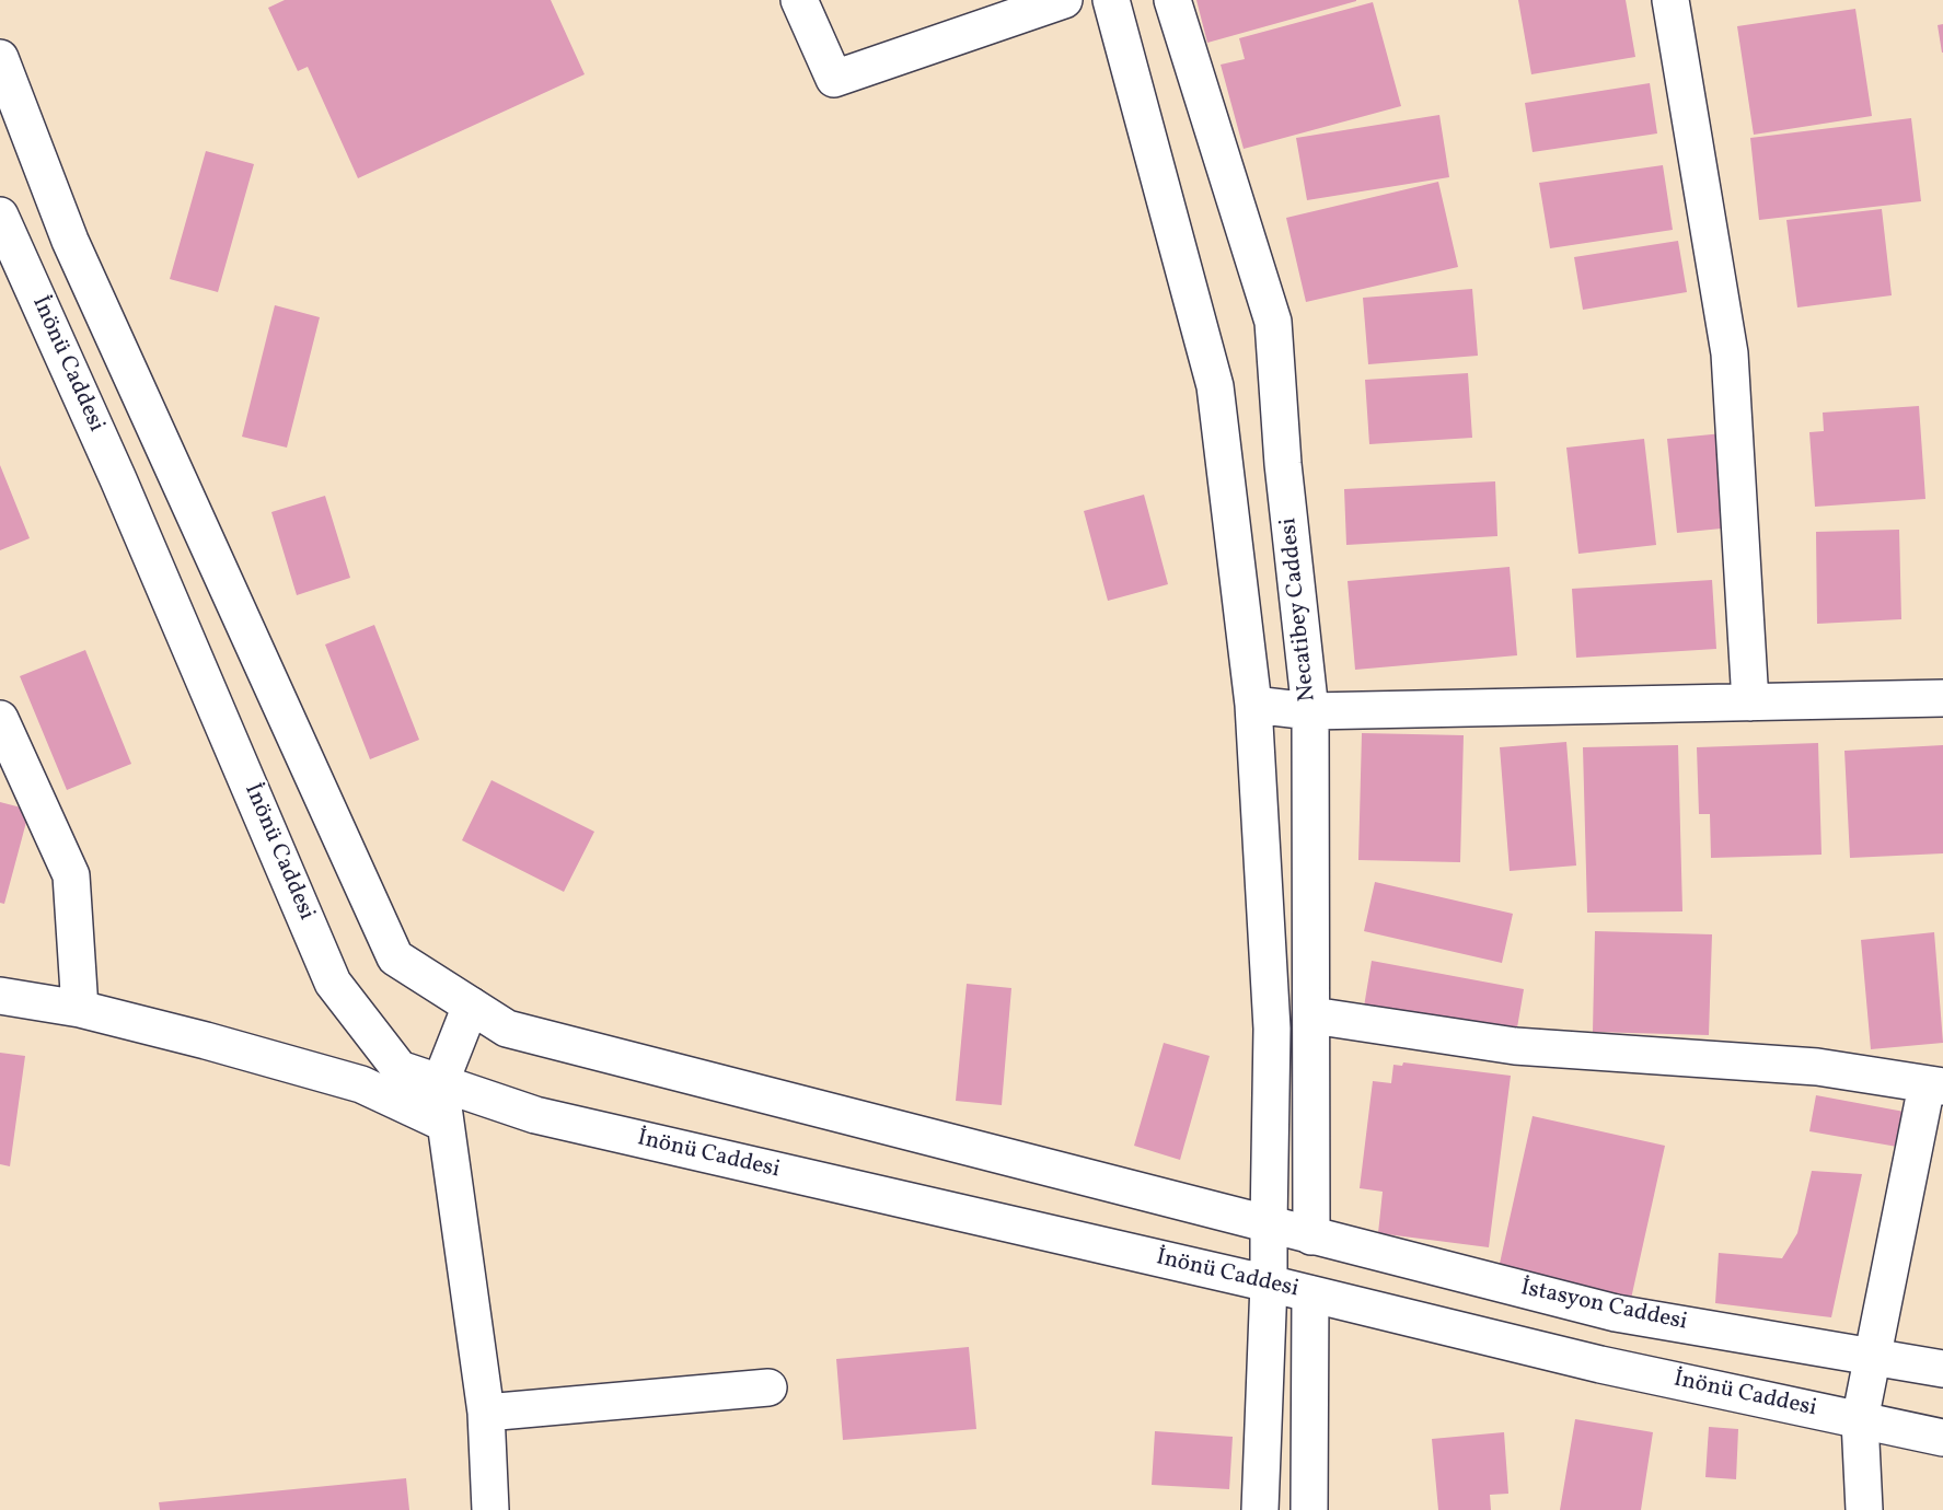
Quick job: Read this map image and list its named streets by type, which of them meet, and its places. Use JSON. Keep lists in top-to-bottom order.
{
  "streets": {
    "street": ["İnönü Caddesi", "Necatibey Caddesi", "İstasyon Caddesi"]
  },
  "crossings": [
    ["İnönü Caddesi", "Necatibey Caddesi"],
    ["Necatibey Caddesi", "İstasyon Caddesi"]
  ]
}
